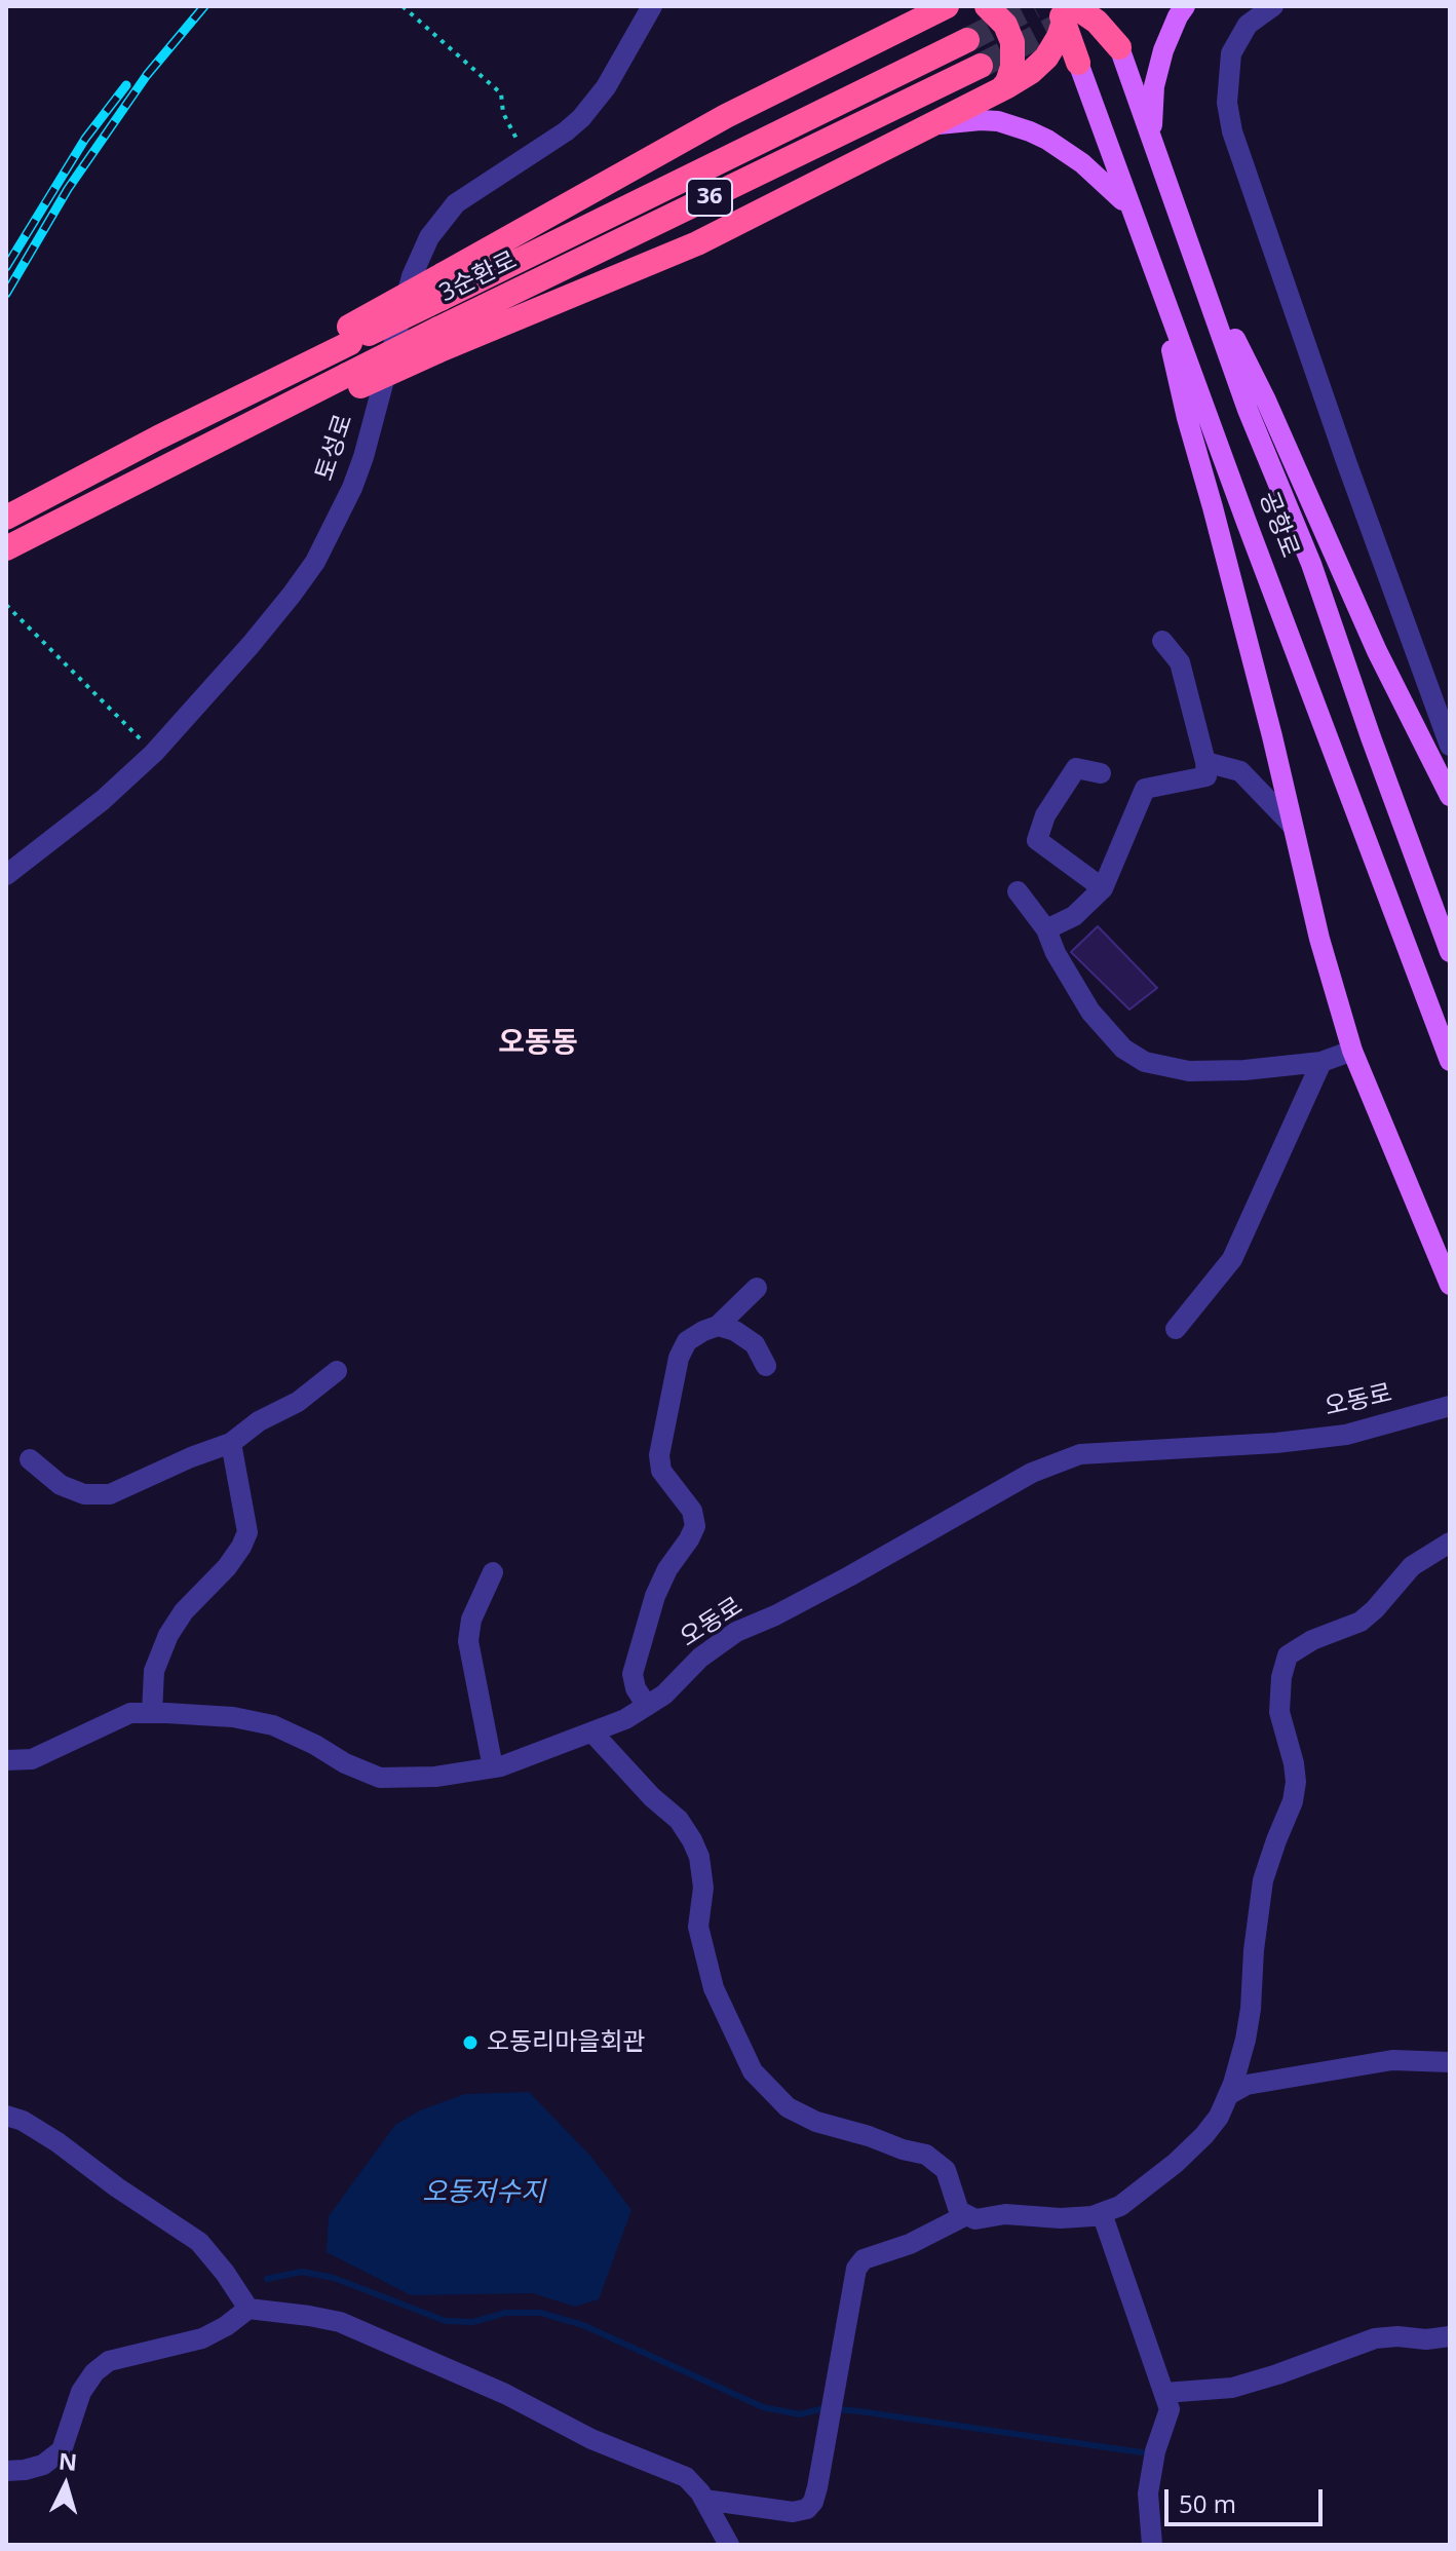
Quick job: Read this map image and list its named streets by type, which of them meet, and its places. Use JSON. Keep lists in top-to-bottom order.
{
  "streets": {
    "highway": ["36", "3순환로", "공항로"],
    "street": ["토성로", "오동로"]
  },
  "districts": ["오동동"],
  "water": ["오동저수지"],
  "places": ["오동리마을회관"],
  "scale_bar": "50 m",
  "north": "top"
}
